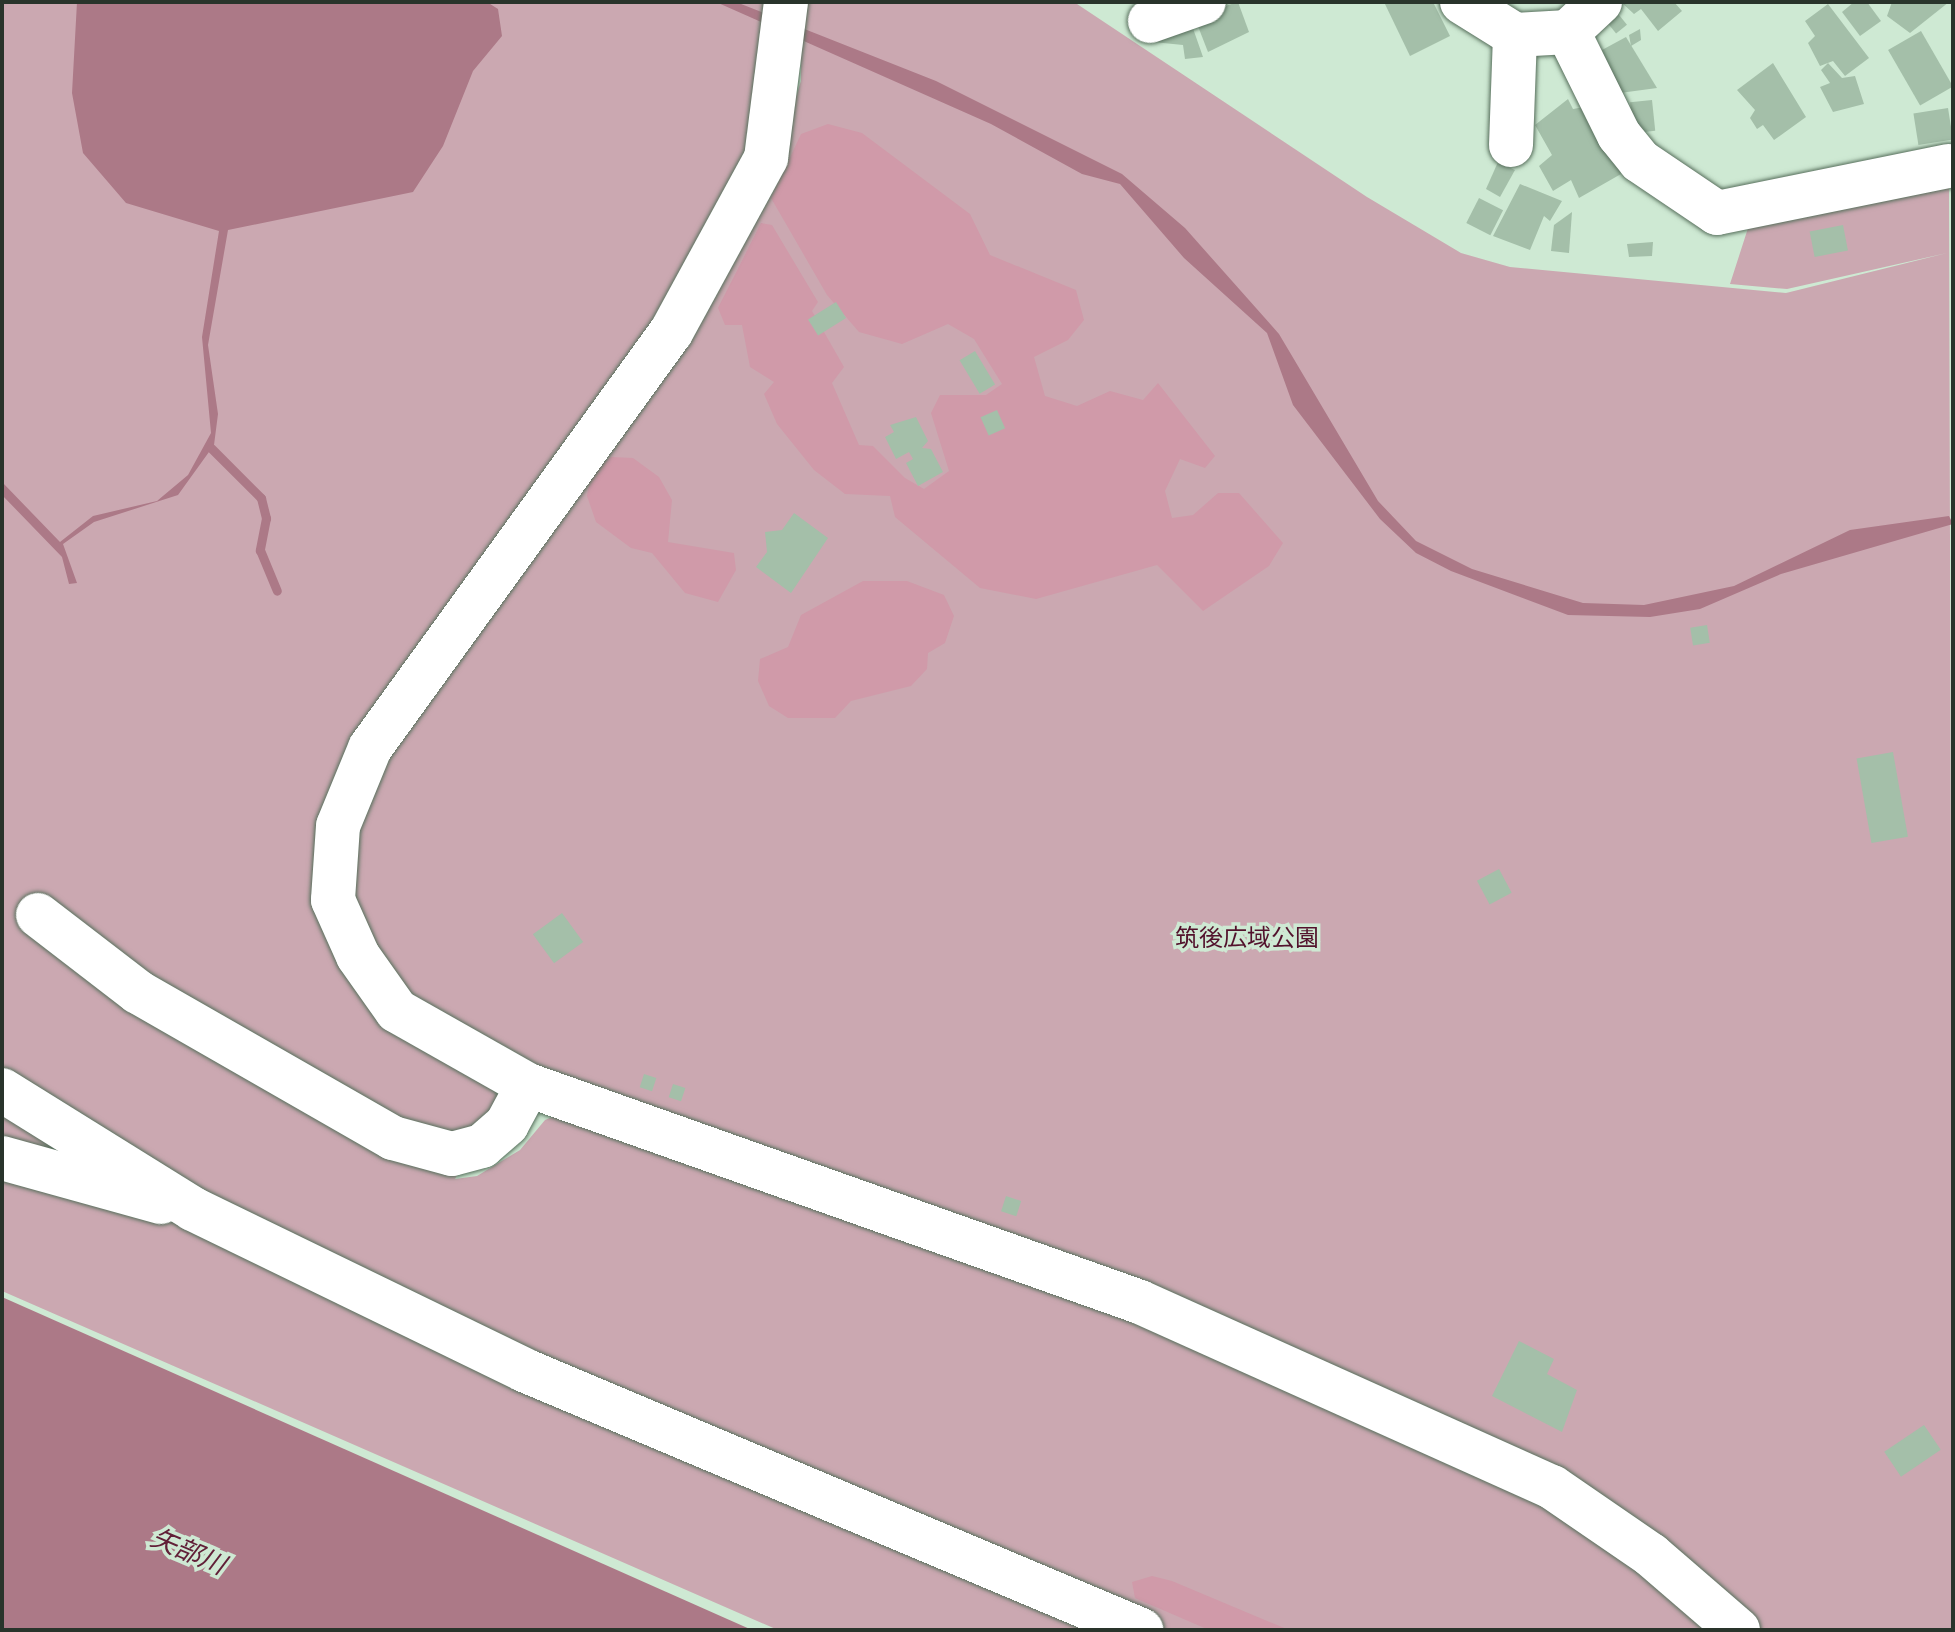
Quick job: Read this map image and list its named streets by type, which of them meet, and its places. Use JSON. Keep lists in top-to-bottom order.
{
  "water": ["矢部川"],
  "parks": ["筑後広域公園"]
}
